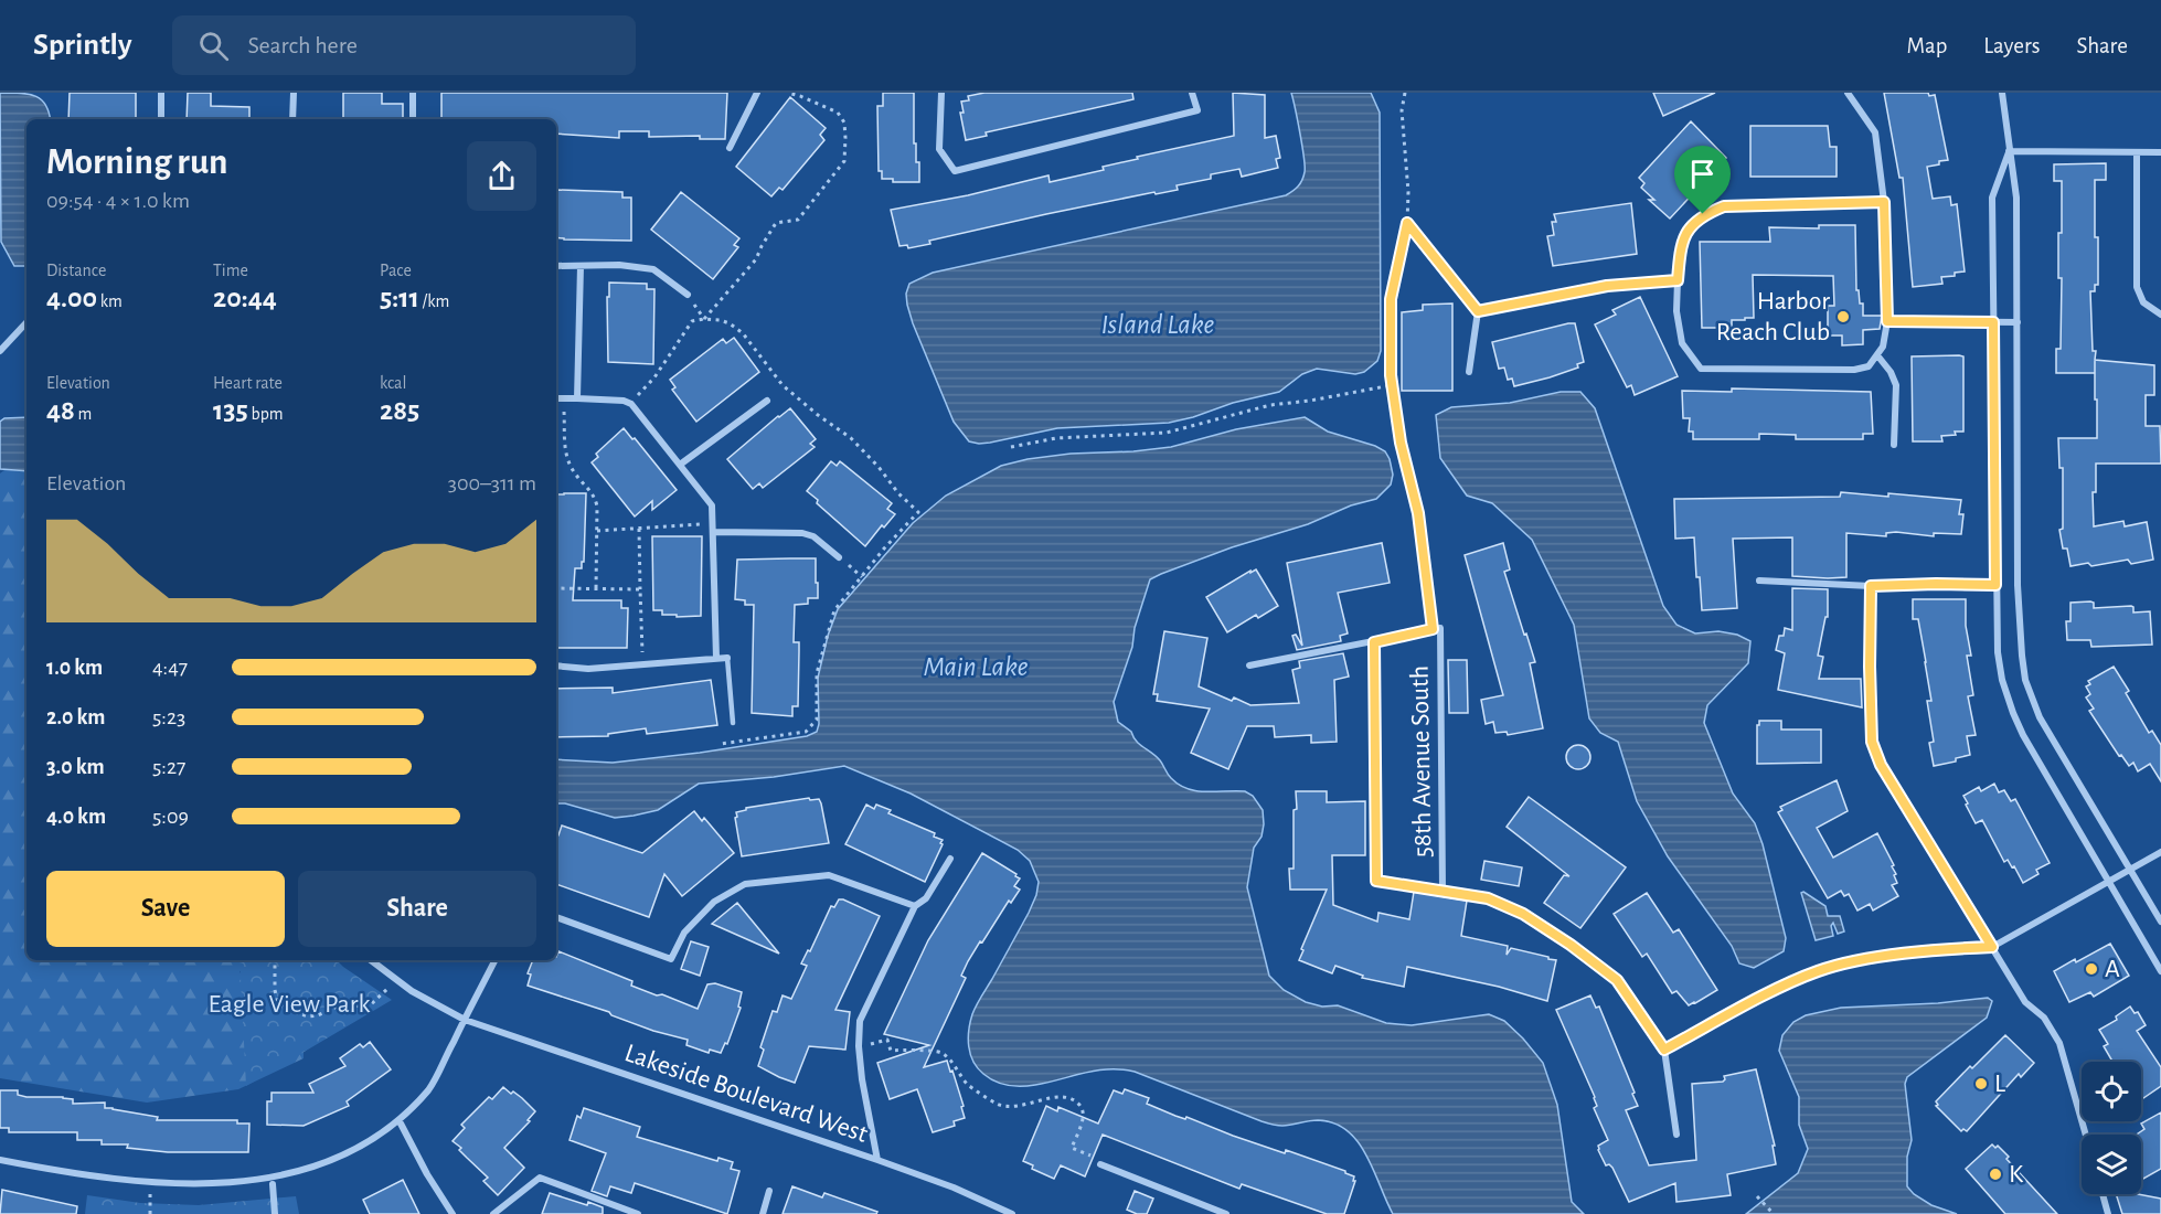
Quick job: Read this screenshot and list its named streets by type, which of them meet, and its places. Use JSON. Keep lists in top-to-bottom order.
{
  "streets": {
    "street": ["58th Avenue South", "Lakeside Boulevard West"]
  },
  "water": ["Island Lake", "Main Lake"],
  "parks": ["Eagle View Park"],
  "places": [
    "Harbor Reach Club",
    "A",
    "L",
    "K"
  ],
  "page": {
    "header": "Sprintly",
    "search": "Search here",
    "nav": ["Map", "Layers", "Share"],
    "heading": ["Morning run", "09:54 · 4 × 1.0 km"],
    "stats": [
      ["Distance", "4.00 km"],
      ["Time", "20:44"],
      ["Pace", "5:11 /km"],
      ["Elevation", "48 m"],
      ["Heart rate", "135 bpm"],
      ["kcal", "285"]
    ],
    "chart": ["Elevation", "300–311 m"],
    "list": [
      {
        "name": "1.0 km",
        "note": "4:47"
      },
      {
        "name": "2.0 km",
        "note": "5:23"
      },
      {
        "name": "3.0 km",
        "note": "5:27"
      },
      {
        "name": "4.0 km",
        "note": "5:09"
      }
    ],
    "buttons": ["Save", "Share"]
  }
}
